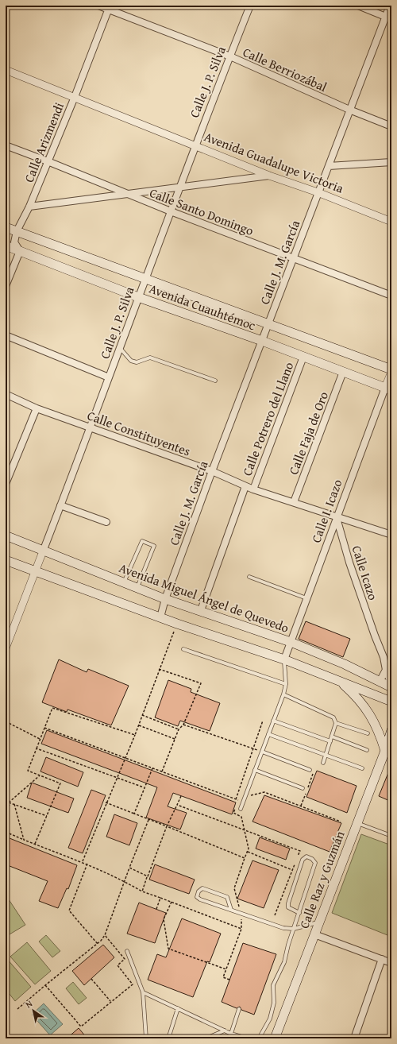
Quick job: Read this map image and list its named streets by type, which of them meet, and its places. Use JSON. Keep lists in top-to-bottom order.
{
  "streets": {
    "main road": ["Avenida Cuauhtémoc", "Avenida Miguel Ángel de Quevedo", "Calle Raz y Guzmán"],
    "street": [
      "Calle Berriozábal",
      "Calle J. P. Silva",
      "Calle Arizmendi",
      "Avenida Guadalupe Victoria",
      "Calle Santo Domingo",
      "Calle J. M. García",
      "Calle Potrero del Llano",
      "Calle Constituyentes",
      "Calle Faja de Oro",
      "Calle I. Icazo",
      "Calle Icazo"
    ]
  },
  "crossings": [
    ["Calle Berriozábal", "Calle J. P. Silva"],
    ["Calle Berriozábal", "Calle Arizmendi"],
    ["Calle Berriozábal", "Calle J. M. García"],
    ["Calle J. P. Silva", "Avenida Guadalupe Victoria"],
    ["Calle J. P. Silva", "Calle Santo Domingo"],
    ["Calle J. P. Silva", "Avenida Cuauhtémoc"],
    ["Calle J. P. Silva", "Calle Constituyentes"],
    ["Calle J. P. Silva", "Avenida Miguel Ángel de Quevedo"],
    ["Calle Arizmendi", "Avenida Guadalupe Victoria"],
    ["Calle Arizmendi", "Calle Santo Domingo"],
    ["Calle Arizmendi", "Avenida Cuauhtémoc"],
    ["Avenida Guadalupe Victoria", "Calle J. M. García"],
    ["Calle Santo Domingo", "Calle J. M. García"],
    ["Calle J. M. García", "Avenida Cuauhtémoc"],
    ["Calle J. M. García", "Calle Constituyentes"],
    ["Calle J. M. García", "Avenida Miguel Ángel de Quevedo"],
    ["Avenida Cuauhtémoc", "Calle Potrero del Llano"],
    ["Avenida Cuauhtémoc", "Calle Faja de Oro"],
    ["Avenida Cuauhtémoc", "Calle I. Icazo"],
    ["Calle Potrero del Llano", "Calle Constituyentes"],
    ["Calle Constituyentes", "Calle Faja de Oro"],
    ["Calle Constituyentes", "Calle I. Icazo"],
    ["Calle Constituyentes", "Calle Icazo"],
    ["Calle I. Icazo", "Calle Icazo"],
    ["Calle I. Icazo", "Avenida Miguel Ángel de Quevedo"]
  ],
  "north": "top left"
}
